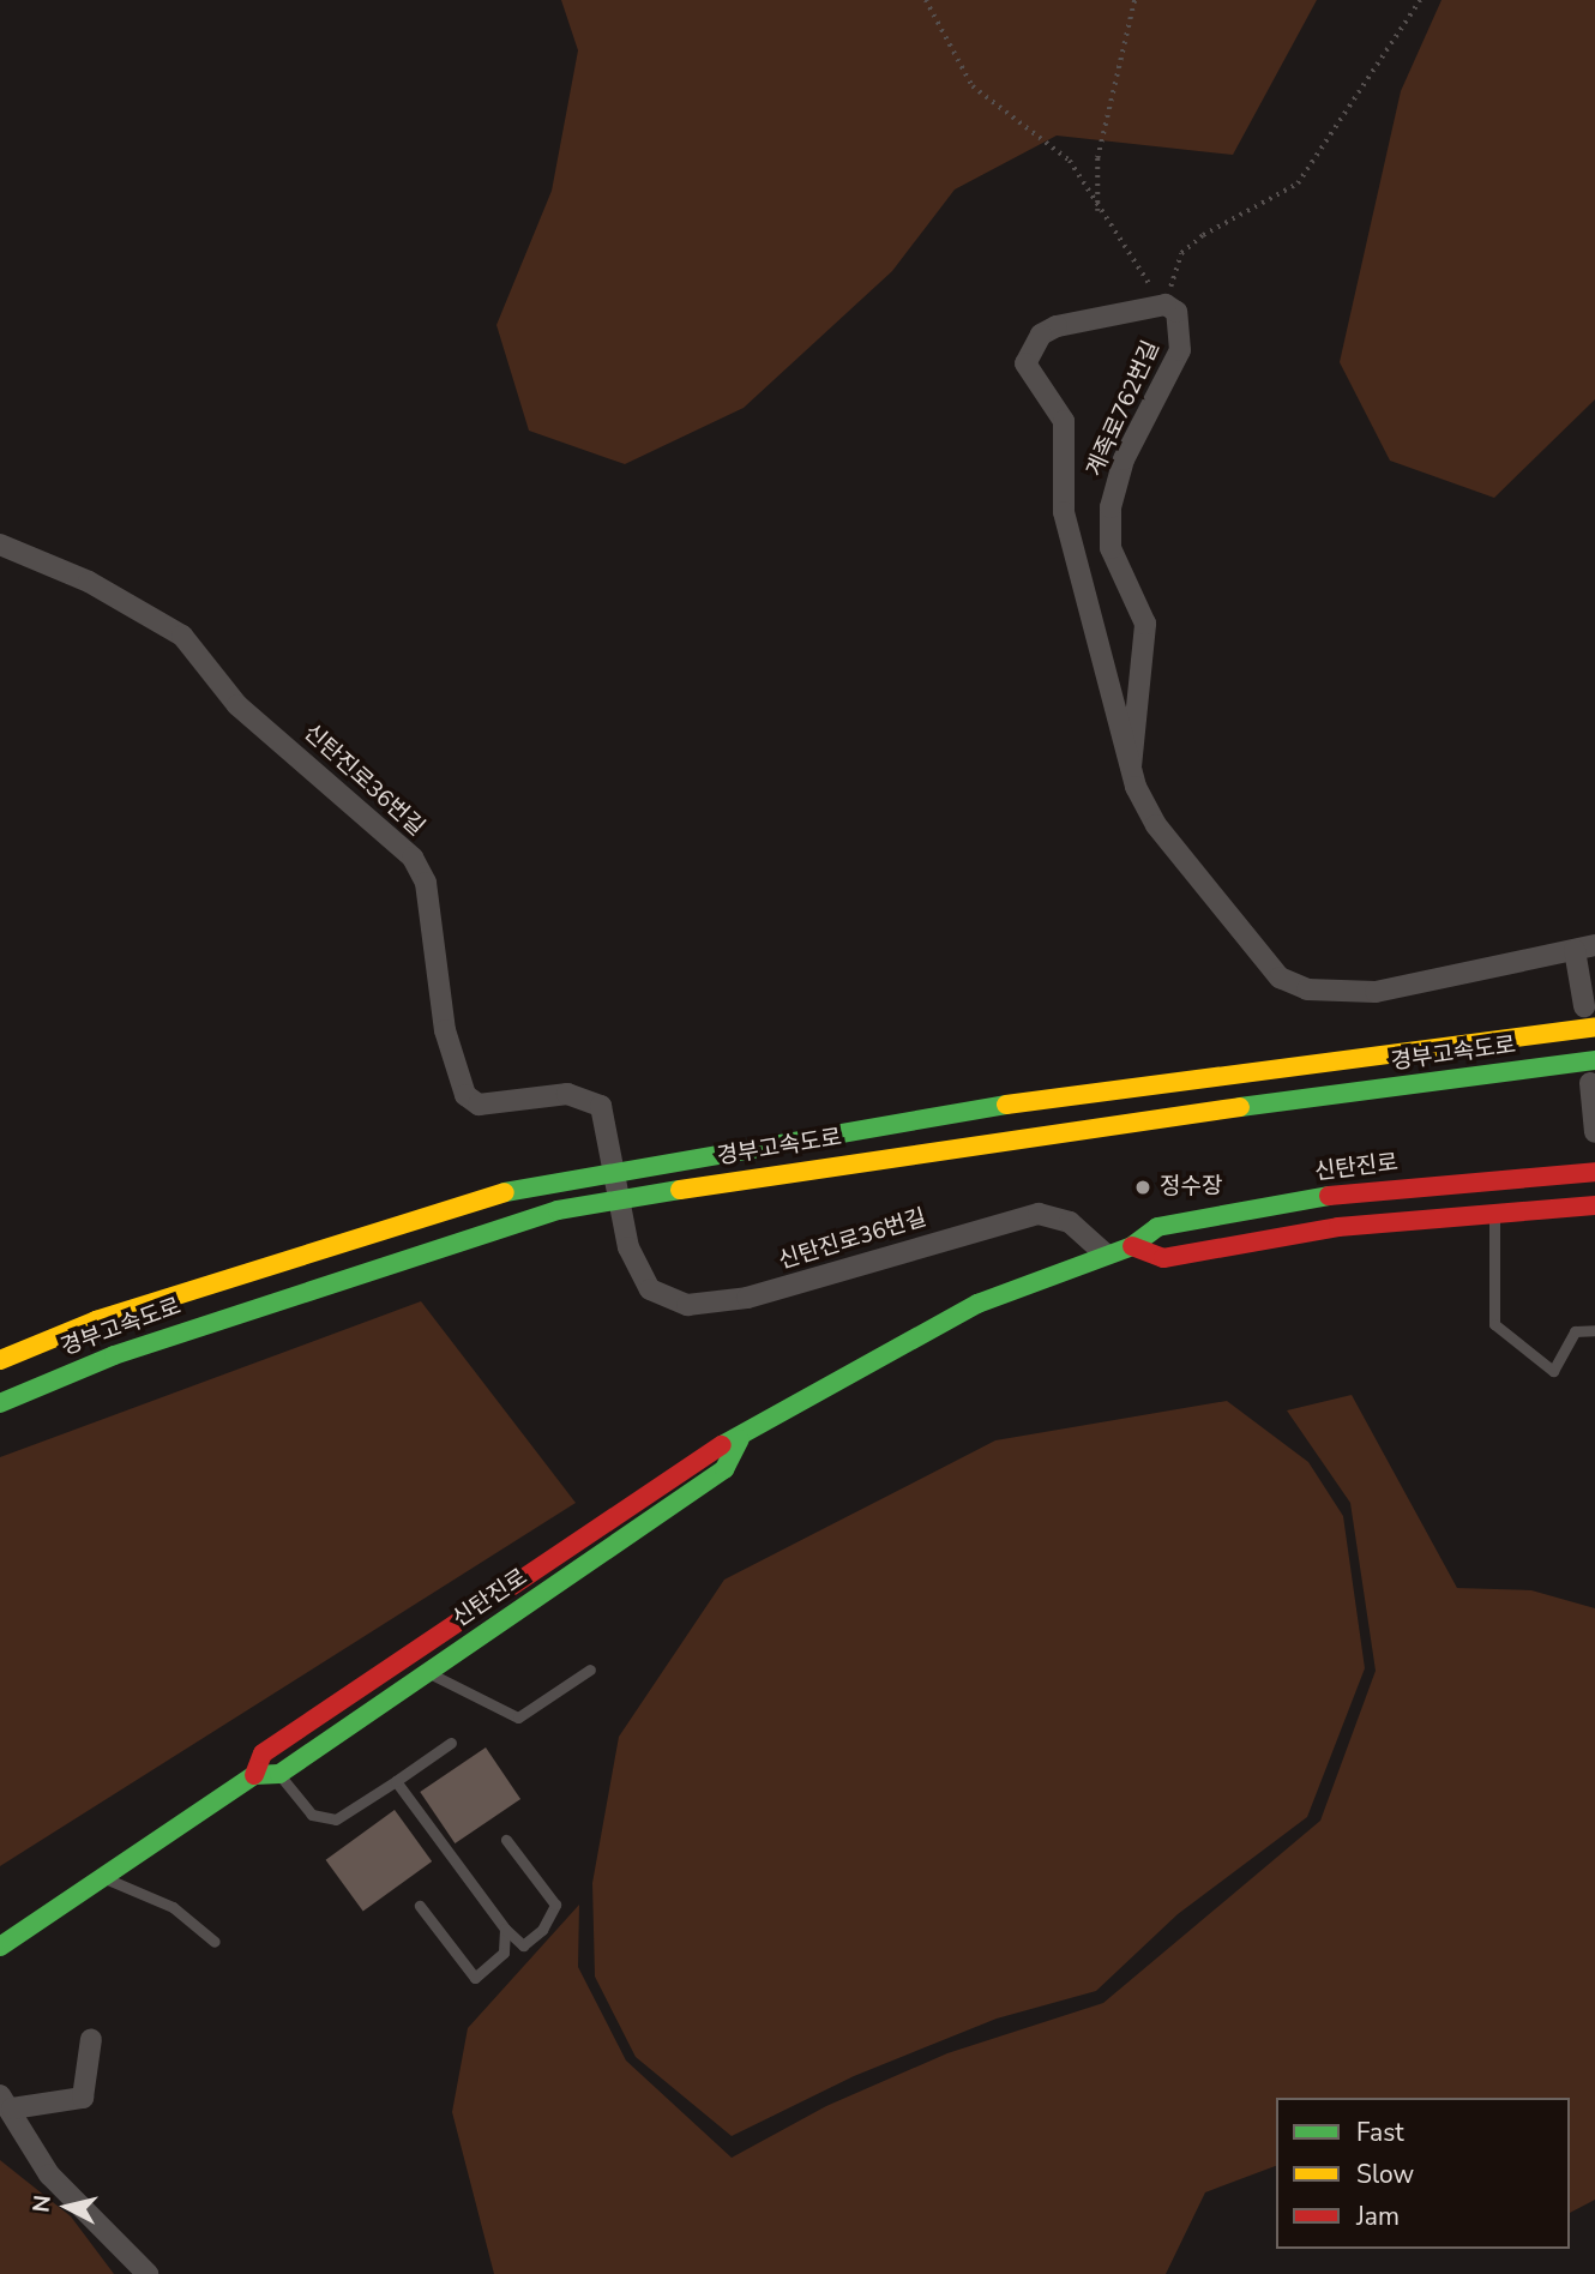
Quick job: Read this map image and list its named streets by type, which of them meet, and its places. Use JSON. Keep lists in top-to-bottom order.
{
  "streets": {
    "main road": ["경부고속도로", "신탄진로"],
    "street": ["계족로762번길", "신탄진로36번길"]
  },
  "crossings": [
    ["신탄진로36번길", "신탄진로"]
  ],
  "places": ["정수장"],
  "legend": ["Fast", "Slow", "Jam"],
  "north": "left"
}
